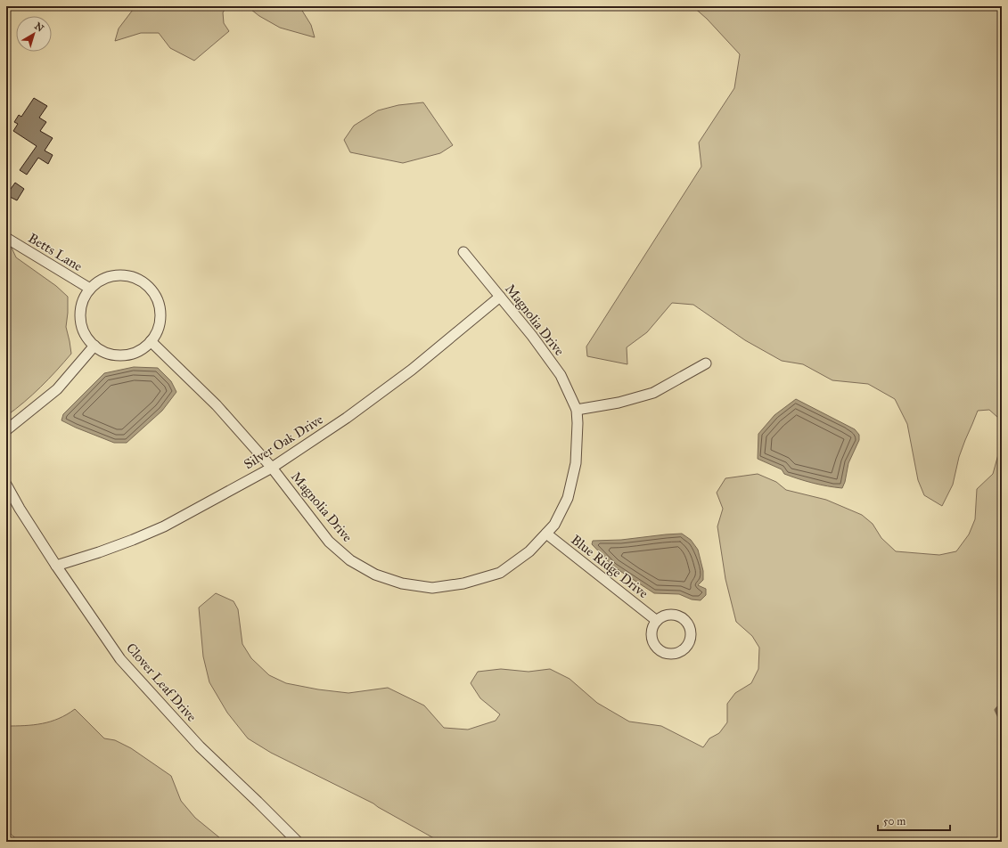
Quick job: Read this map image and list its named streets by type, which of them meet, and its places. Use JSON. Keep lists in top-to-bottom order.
{
  "streets": {
    "street": [
      "Betts Lane",
      "Magnolia Drive",
      "Silver Oak Drive",
      "Blue Ridge Drive",
      "Clover Leaf Drive"
    ]
  },
  "crossings": [
    ["Betts Lane", "Magnolia Drive"],
    ["Magnolia Drive", "Silver Oak Drive"],
    ["Magnolia Drive", "Blue Ridge Drive"],
    ["Silver Oak Drive", "Clover Leaf Drive"]
  ],
  "scale_bar": "50 m",
  "north": "top right"
}
